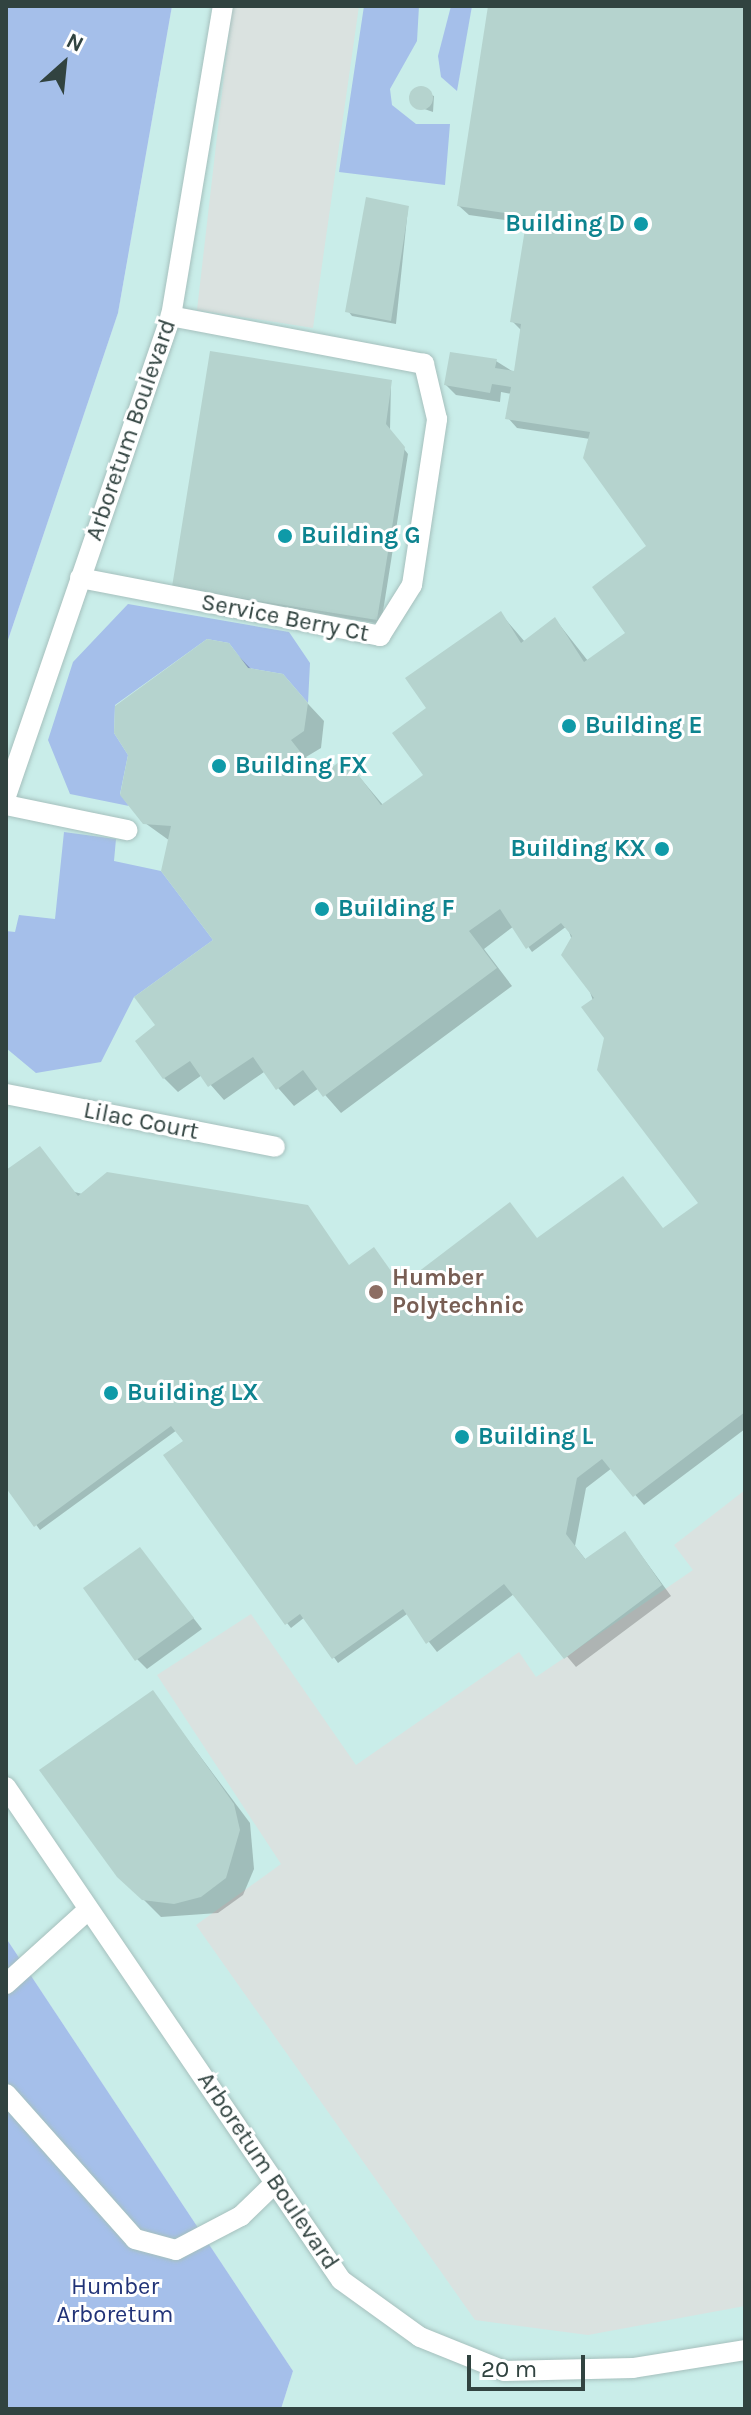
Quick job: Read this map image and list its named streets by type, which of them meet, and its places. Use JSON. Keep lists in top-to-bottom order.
{
  "streets": {
    "lane": ["Arboretum Boulevard", "Service Berry Ct", "Lilac Court"]
  },
  "crossings": [
    ["Arboretum Boulevard", "Service Berry Ct"]
  ],
  "parks": ["Humber Arboretum"],
  "places": [
    "Building D",
    "Building G",
    "Building E",
    "Building FX",
    "Building KX",
    "Building F",
    "Humber Polytechnic",
    "Building LX",
    "Building L"
  ],
  "scale_bar": "20 m",
  "north": "top right"
}
